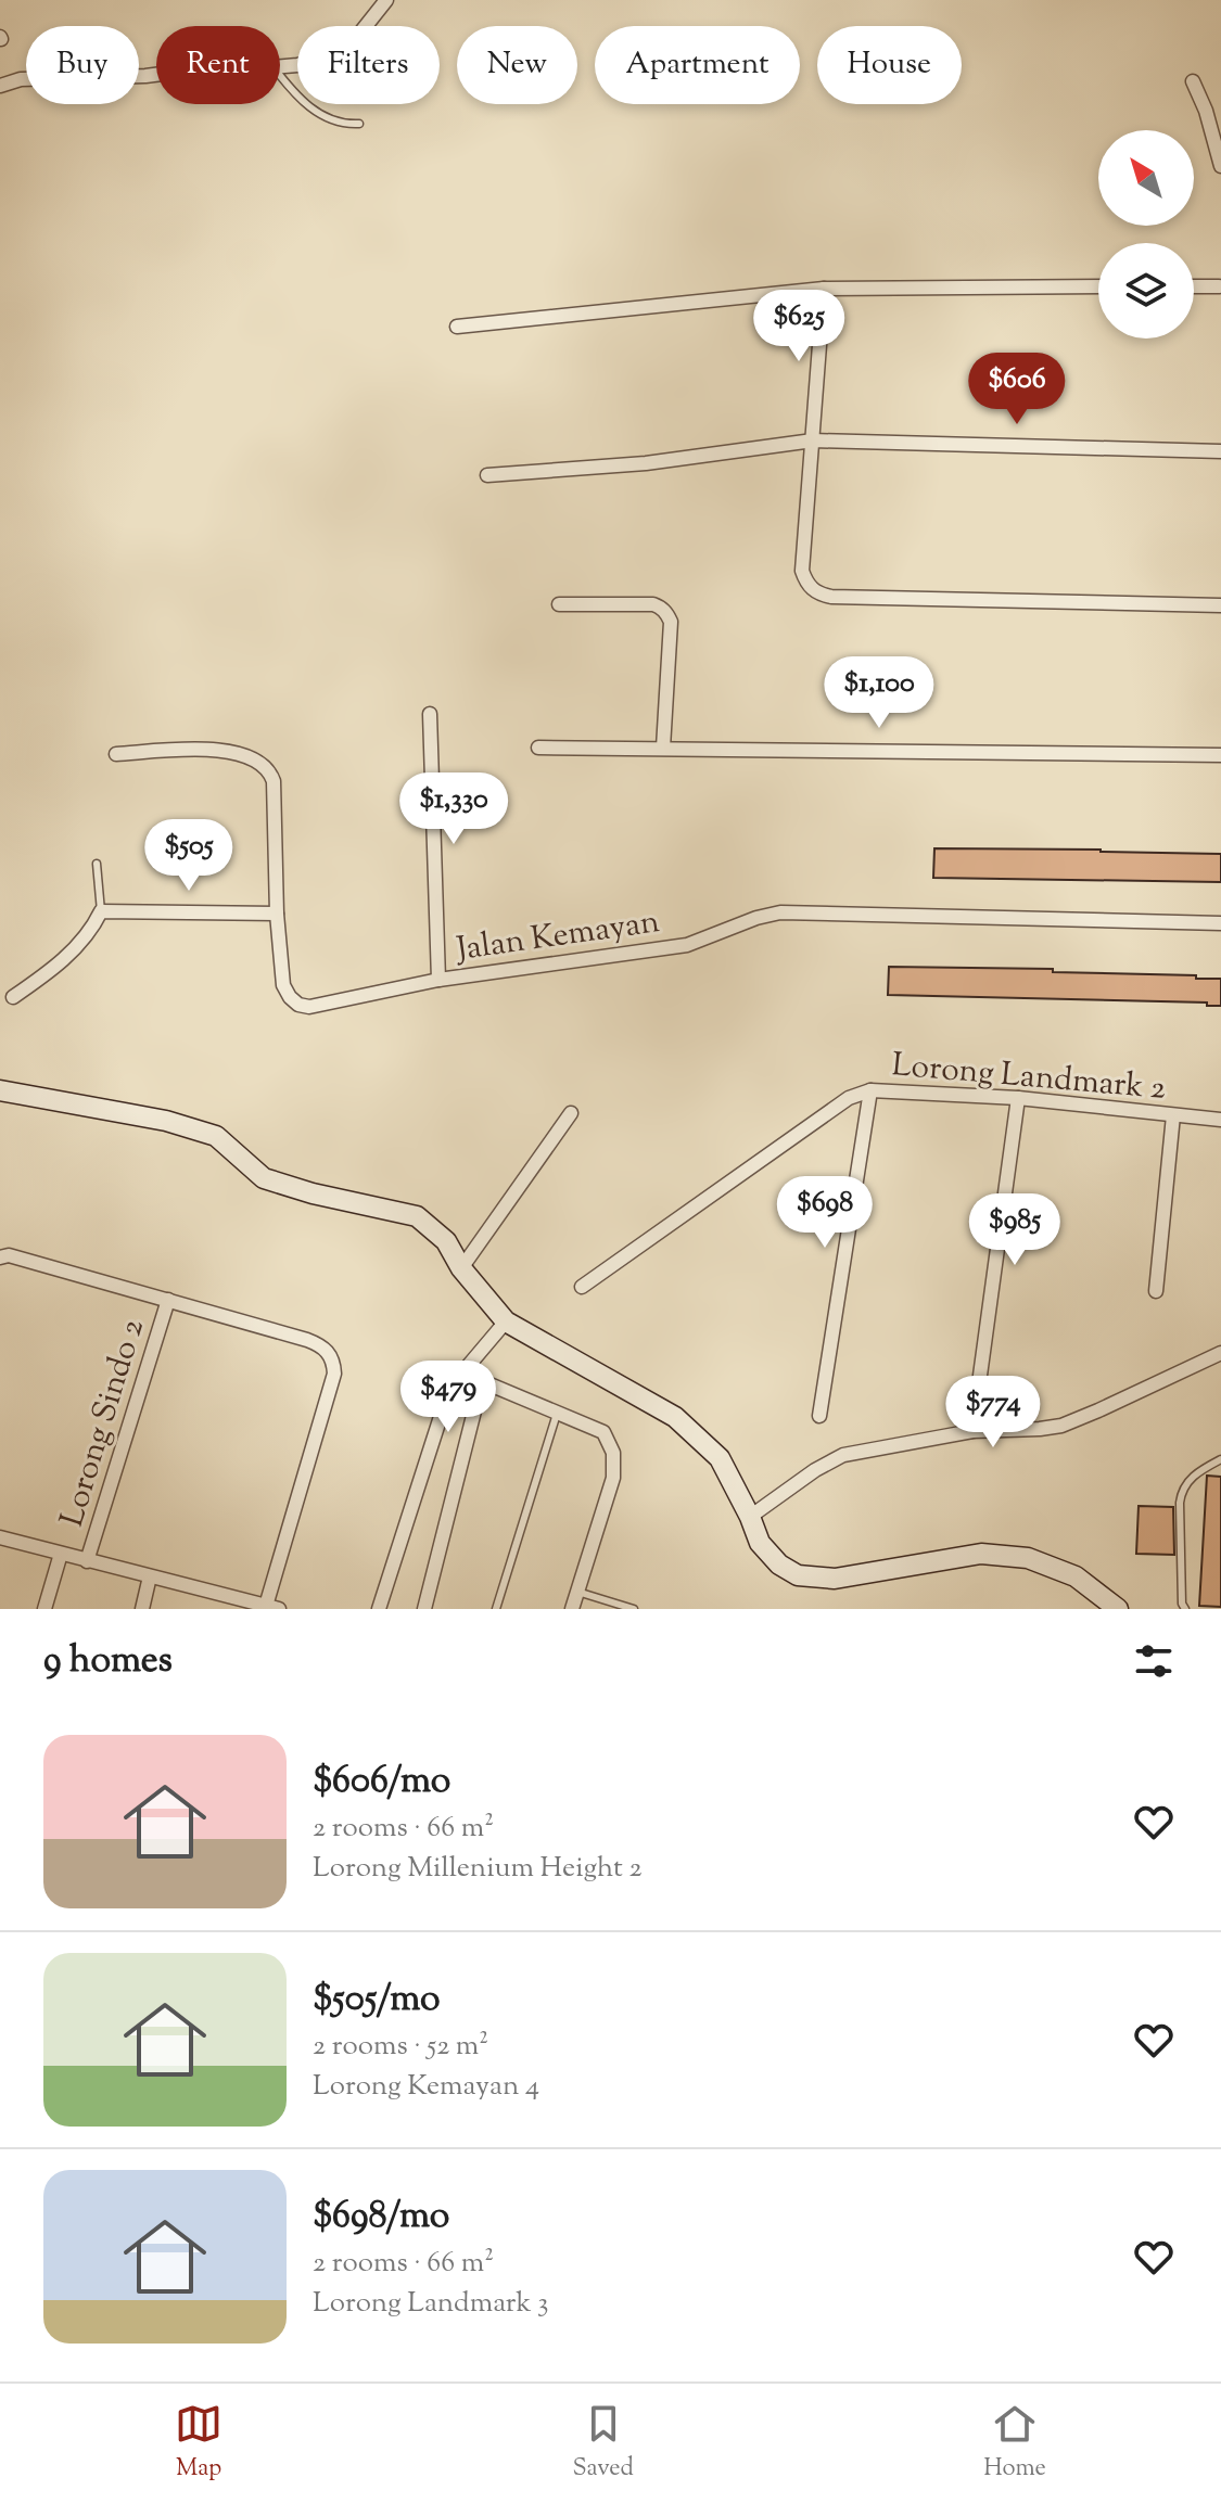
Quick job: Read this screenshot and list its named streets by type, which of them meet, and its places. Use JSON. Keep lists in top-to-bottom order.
{
  "streets": {
    "street": ["Jalan Kemayan", "Lorong Landmark 2", "Lorong Sindo 2"]
  },
  "north": "top left",
  "page": {
    "chip": [
      "Buy",
      "Rent",
      "Filters",
      "New",
      "Apartment",
      "House"
    ],
    "price": [
      "$625",
      "$606",
      "$1,100",
      "$1,330",
      "$505",
      "$698",
      "$985",
      "$479",
      "$774"
    ],
    "heading": "9 homes",
    "list": [
      {
        "name": "$606/mo",
        "note": "2 rooms · 66 m² · Lorong Millenium Height 2"
      },
      {
        "name": "$505/mo",
        "note": "2 rooms · 52 m² · Lorong Kemayan 4"
      },
      {
        "name": "$698/mo",
        "note": "2 rooms · 66 m² · Lorong Landmark 3"
      }
    ],
    "tabs": ["Map", "Saved", "Home"]
  }
}
